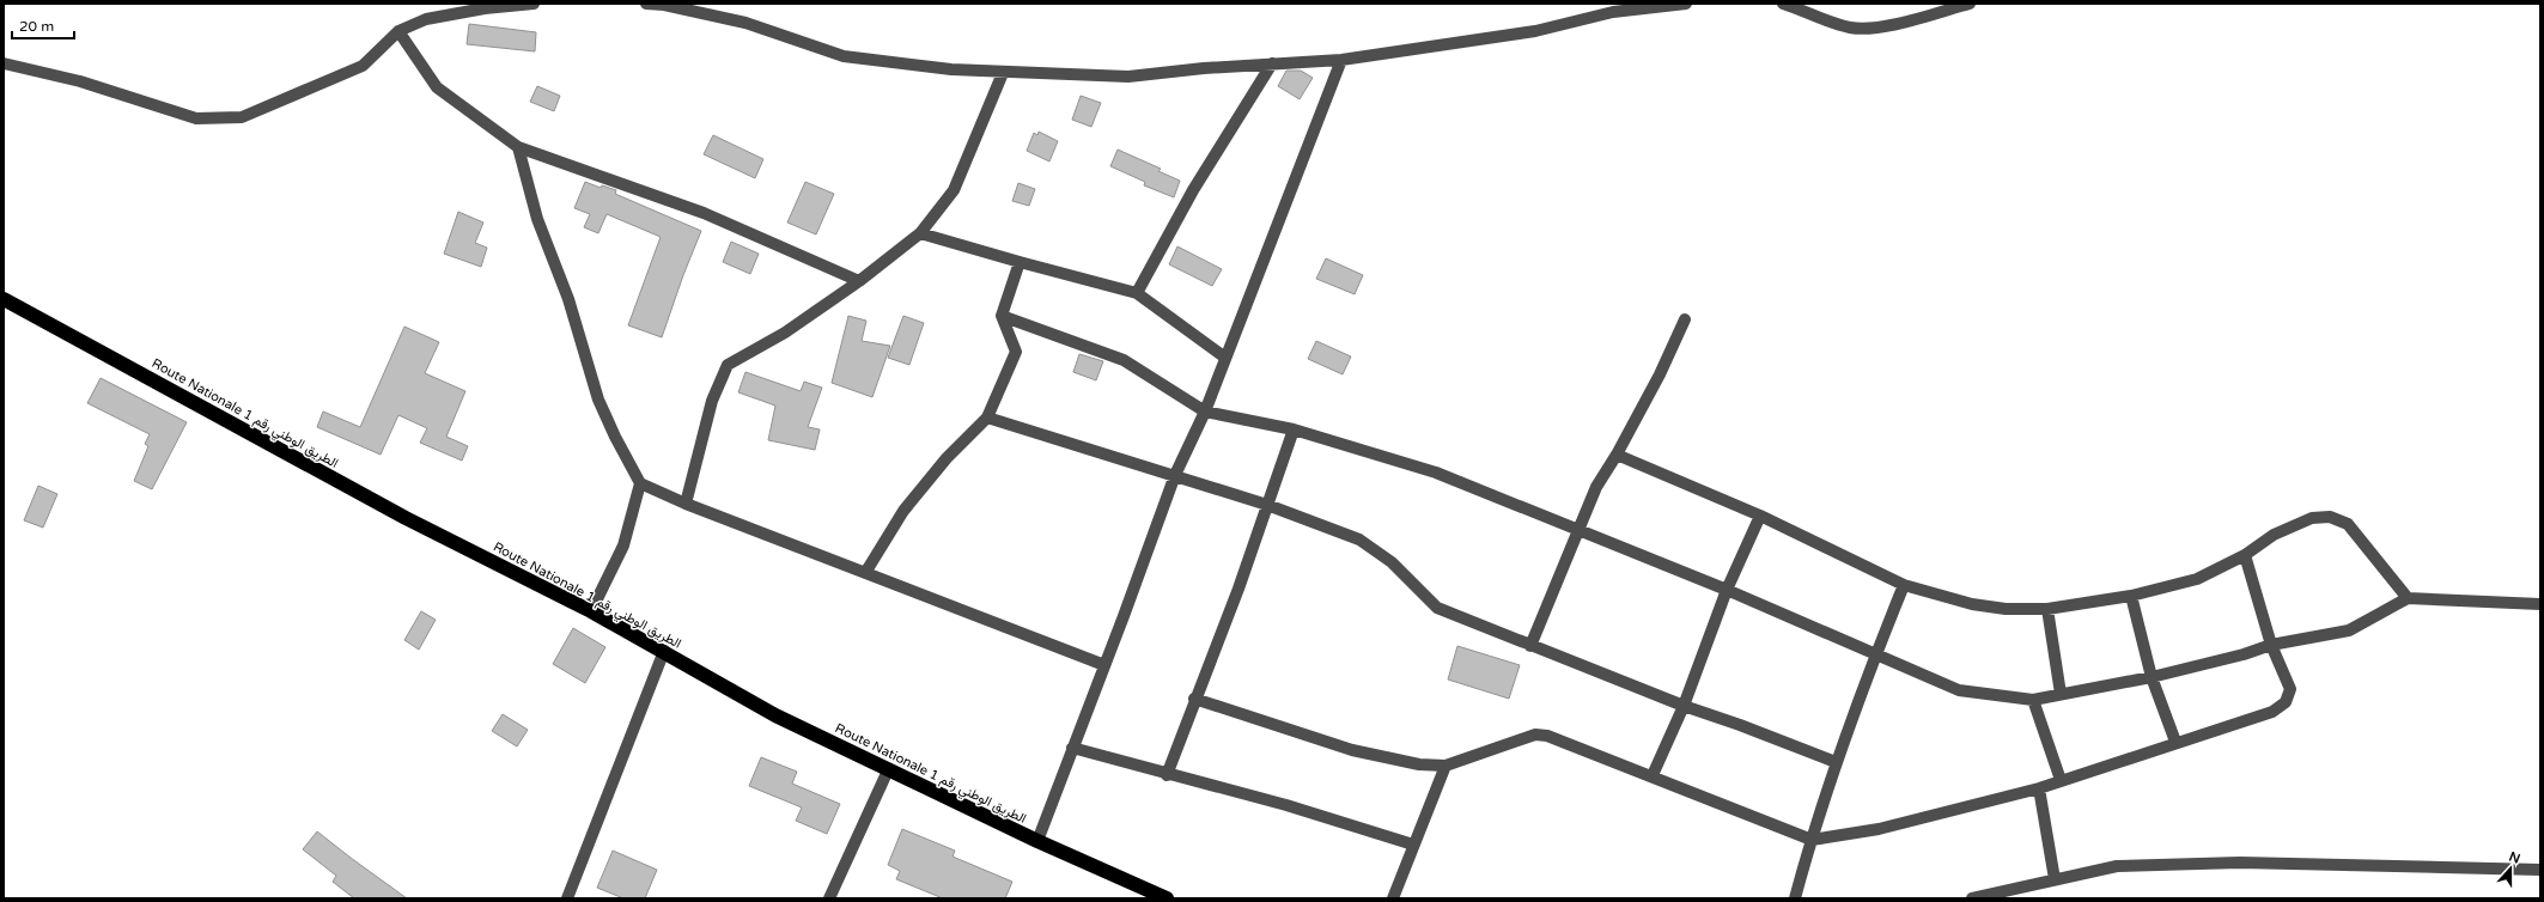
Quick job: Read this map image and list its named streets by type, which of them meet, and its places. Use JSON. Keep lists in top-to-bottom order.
{
  "streets": {
    "highway": ["Route Nationale الطريق الوطني رقم 1"]
  },
  "scale_bar": "20 m",
  "north": "top"
}
